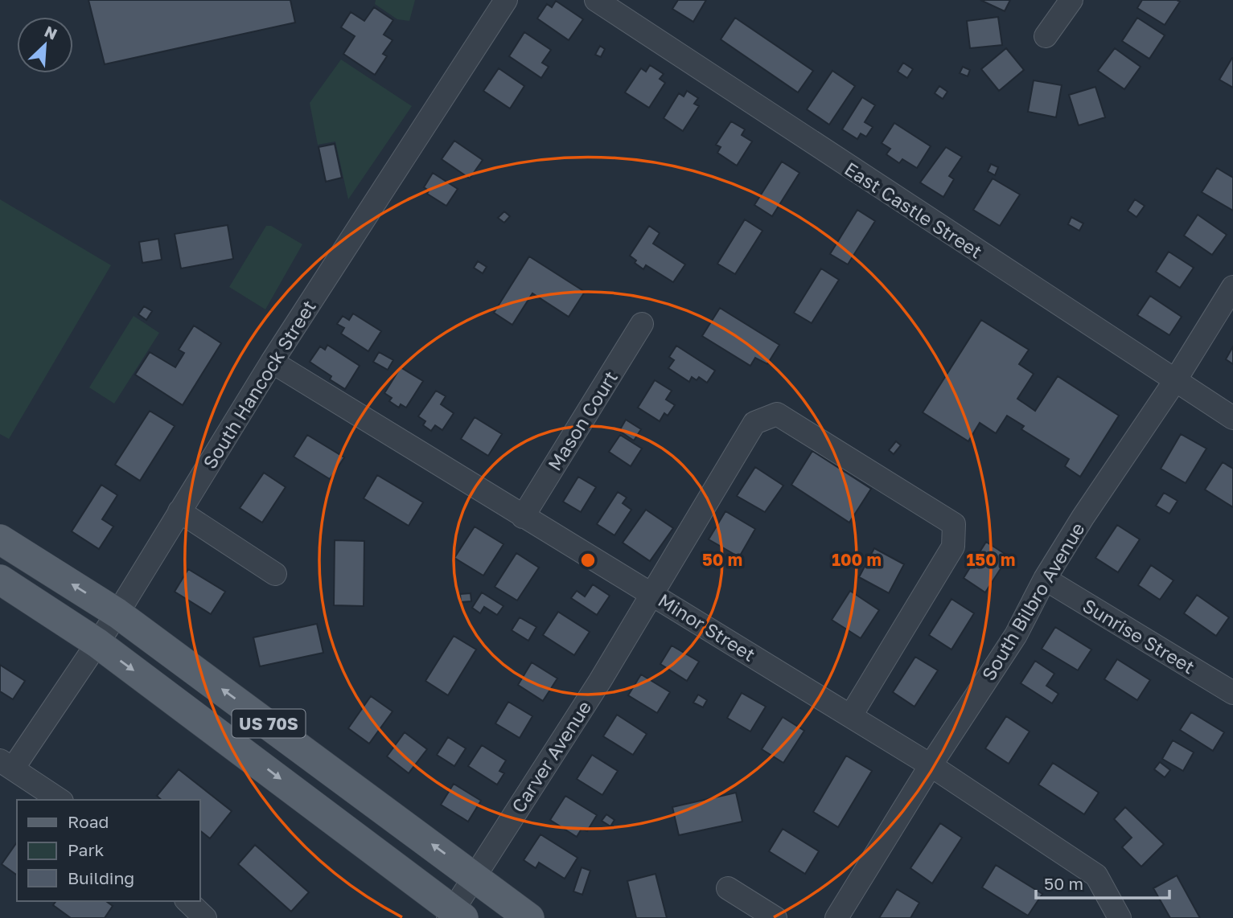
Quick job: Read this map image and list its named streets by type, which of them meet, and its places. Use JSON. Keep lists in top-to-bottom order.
{
  "streets": {
    "main road": ["US 70S"],
    "street": [
      "East Castle Street",
      "South Hancock Street",
      "Mason Court",
      "South Bilbro Avenue",
      "Minor Street",
      "Sunrise Street",
      "Carver Avenue"
    ]
  },
  "crossings": [
    ["East Castle Street", "South Bilbro Avenue"],
    ["South Hancock Street", "Minor Street"],
    ["South Hancock Street", "US 70S"],
    ["Mason Court", "Minor Street"],
    ["South Bilbro Avenue", "Minor Street"],
    ["South Bilbro Avenue", "Sunrise Street"],
    ["Minor Street", "Carver Avenue"],
    ["US 70S", "Carver Avenue"]
  ],
  "legend": ["Road", "Park", "Building"],
  "scale_bar": "50 m",
  "north": "top right",
  "rings": ["50 m", "100 m", "150 m"]
}
